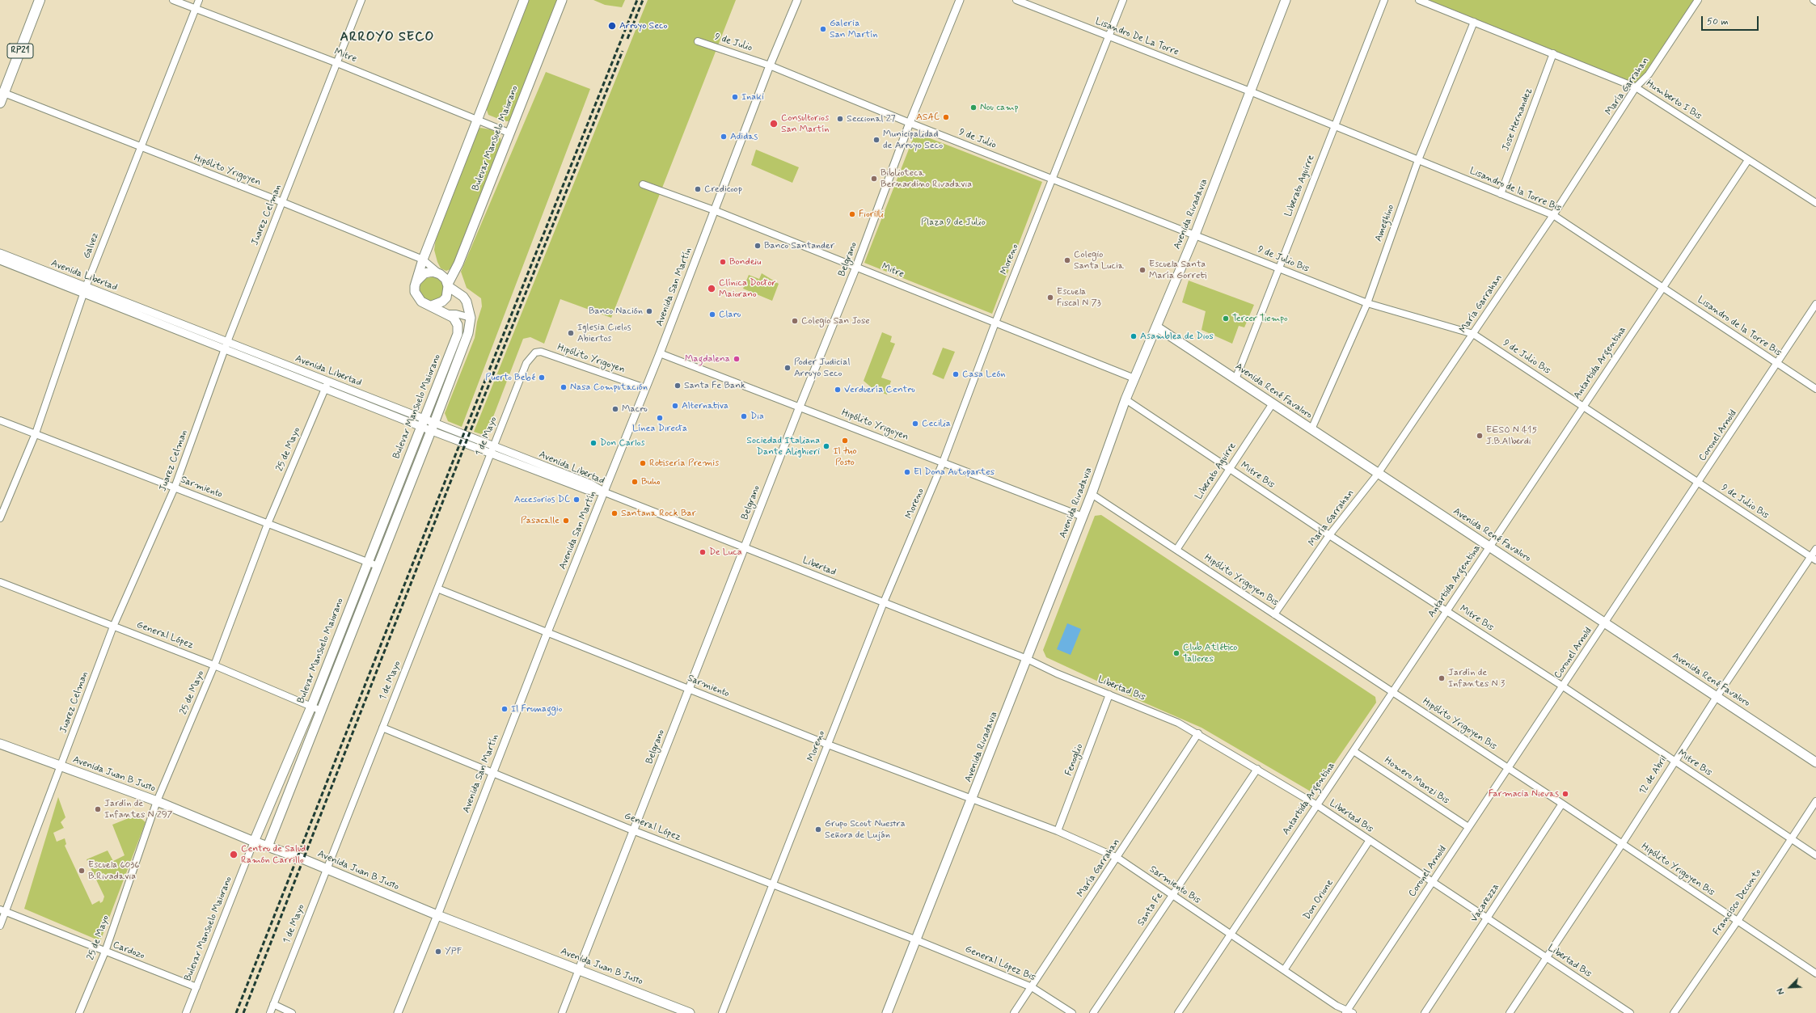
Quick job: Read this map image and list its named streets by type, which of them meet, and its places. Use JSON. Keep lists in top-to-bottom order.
{
  "streets": {
    "main road": [
      "RP21",
      "Bulevar Mansuelo Maiorano",
      "Avenida Rivadavia",
      "Avenida René Favaloro",
      "Avenida Juan B Justo"
    ],
    "street": [
      "Lisandro De La Torre",
      "9 de Julio",
      "Mitre",
      "María Garrahan",
      "Humberto I Bis",
      "Jose Hernandez",
      "Hipólito Yrigoyen",
      "Liberato Aguirre",
      "Lisandro de la Torre Bis",
      "Juarez Celman",
      "Ameghino",
      "Galvez",
      "Belgrano",
      "Moreno",
      "9 de Julio Bis",
      "Avenida Libertad",
      "Avenida San Martín",
      "Antartida Argentina",
      "Coronel Arnold",
      "1 de Mayo",
      "25 de Mayo",
      "Mitre Bis",
      "Sarmiento",
      "Libertad",
      "Hipólito Yrigoyen Bis",
      "General López",
      "Libertad Bis",
      "Fenoglio",
      "12 de Abril",
      "Homero Manzi Bis",
      "Sarmiento Bis",
      "Don Orione",
      "Francisco Decunto",
      "Vacarezza",
      "Santa Fe",
      "Cardozo",
      "General López Bis"
    ]
  },
  "crossings": [
    ["Lisandro De La Torre", "Lisandro de la Torre Bis"],
    ["Lisandro De La Torre", "Avenida Rivadavia"],
    ["Lisandro De La Torre", "Moreno"],
    ["9 de Julio", "Avenida Rivadavia"],
    ["9 de Julio", "Belgrano"],
    ["9 de Julio", "Moreno"],
    ["9 de Julio", "9 de Julio Bis"],
    ["9 de Julio", "Avenida San Martín"],
    ["RP21", "Hipólito Yrigoyen"],
    ["Mitre", "Bulevar Mansuelo Maiorano"],
    ["Mitre", "Avenida Rivadavia"],
    ["Mitre", "Juarez Celman"],
    ["Mitre", "Galvez"],
    ["Mitre", "Belgrano"],
    ["Mitre", "Moreno"],
    ["Mitre", "Avenida San Martín"],
    ["María Garrahan", "Humberto I Bis"],
    ["María Garrahan", "Lisandro de la Torre Bis"],
    ["María Garrahan", "9 de Julio Bis"],
    ["María Garrahan", "Avenida René Favaloro"],
    ["María Garrahan", "Mitre Bis"],
    ["María Garrahan", "Hipólito Yrigoyen Bis"],
    ["María Garrahan", "Libertad Bis"],
    ["María Garrahan", "Sarmiento Bis"],
    ["María Garrahan", "General López Bis"],
    ["Humberto I Bis", "Jose Hernandez"],
    ["Humberto I Bis", "Ameghino"],
    ["Humberto I Bis", "Antartida Argentina"],
    ["Jose Hernandez", "Lisandro de la Torre Bis"],
    ["Bulevar Mansuelo Maiorano", "Hipólito Yrigoyen"],
    ["Bulevar Mansuelo Maiorano", "Avenida Libertad"],
    ["Bulevar Mansuelo Maiorano", "Sarmiento"],
    ["Bulevar Mansuelo Maiorano", "General López"],
    ["Bulevar Mansuelo Maiorano", "Avenida Juan B Justo"],
    ["Bulevar Mansuelo Maiorano", "Cardozo"],
    ["Hipólito Yrigoyen", "Avenida Rivadavia"],
    ["Hipólito Yrigoyen", "Juarez Celman"],
    ["Hipólito Yrigoyen", "Galvez"],
    ["Hipólito Yrigoyen", "Belgrano"],
    ["Hipólito Yrigoyen", "Moreno"],
    ["Hipólito Yrigoyen", "Avenida San Martín"],
    ["Hipólito Yrigoyen", "1 de Mayo"],
    ["Liberato Aguirre", "Lisandro de la Torre Bis"],
    ["Liberato Aguirre", "9 de Julio Bis"],
    ["Liberato Aguirre", "Avenida René Favaloro"],
    ["Liberato Aguirre", "Mitre Bis"],
    ["Liberato Aguirre", "Hipólito Yrigoyen Bis"],
    ["Lisandro de la Torre Bis", "Avenida Rivadavia"],
    ["Lisandro de la Torre Bis", "Ameghino"],
    ["Lisandro de la Torre Bis", "Antartida Argentina"],
    ["Lisandro de la Torre Bis", "Coronel Arnold"],
    ["Avenida Rivadavia", "9 de Julio Bis"],
    ["Avenida Rivadavia", "Avenida René Favaloro"],
    ["Avenida Rivadavia", "Mitre Bis"],
    ["Avenida Rivadavia", "Sarmiento"],
    ["Avenida Rivadavia", "Libertad"],
    ["Avenida Rivadavia", "Hipólito Yrigoyen Bis"],
    ["Avenida Rivadavia", "General López"],
    ["Avenida Rivadavia", "Libertad Bis"],
    ["Avenida Rivadavia", "Sarmiento Bis"],
    ["Avenida Rivadavia", "General López Bis"],
    ["Juarez Celman", "Avenida Libertad"],
    ["Juarez Celman", "Sarmiento"],
    ["Juarez Celman", "General López"],
    ["Juarez Celman", "Avenida Juan B Justo"],
    ["Juarez Celman", "Cardozo"],
    ["Ameghino", "9 de Julio Bis"],
    ["Ameghino", "Avenida René Favaloro"],
    ["Galvez", "Avenida Libertad"],
    ["Galvez", "Sarmiento"],
    ["Belgrano", "Sarmiento"],
    ["Belgrano", "Libertad"],
    ["Belgrano", "General López"],
    ["Belgrano", "Avenida Juan B Justo"],
    ["Moreno", "Sarmiento"],
    ["Moreno", "Libertad"],
    ["Moreno", "General López"],
    ["9 de Julio Bis", "Antartida Argentina"],
    ["9 de Julio Bis", "Coronel Arnold"],
    ["9 de Julio Bis", "12 de Abril"],
    ["Avenida Libertad", "Avenida San Martín"],
    ["Avenida Libertad", "1 de Mayo"],
    ["Avenida Libertad", "25 de Mayo"],
    ["Avenida Libertad", "Libertad"],
    ["Avenida San Martín", "Sarmiento"],
    ["Avenida San Martín", "Libertad"],
    ["Avenida San Martín", "General López"],
    ["Avenida San Martín", "Avenida Juan B Justo"],
    ["Antartida Argentina", "Avenida René Favaloro"],
    ["Antartida Argentina", "Mitre Bis"],
    ["Antartida Argentina", "Hipólito Yrigoyen Bis"],
    ["Antartida Argentina", "Libertad Bis"],
    ["Antartida Argentina", "Homero Manzi Bis"],
    ["Antartida Argentina", "Sarmiento Bis"],
    ["Avenida René Favaloro", "Coronel Arnold"],
    ["Avenida René Favaloro", "12 de Abril"],
    ["Coronel Arnold", "Mitre Bis"],
    ["Coronel Arnold", "Hipólito Yrigoyen Bis"],
    ["Coronel Arnold", "Libertad Bis"],
    ["Coronel Arnold", "Homero Manzi Bis"],
    ["Coronel Arnold", "Sarmiento Bis"],
    ["1 de Mayo", "Sarmiento"],
    ["1 de Mayo", "General López"],
    ["1 de Mayo", "Avenida Juan B Justo"],
    ["25 de Mayo", "Sarmiento"],
    ["25 de Mayo", "General López"],
    ["25 de Mayo", "Avenida Juan B Justo"],
    ["25 de Mayo", "Cardozo"],
    ["Mitre Bis", "12 de Abril"],
    ["Mitre Bis", "Francisco Decunto"],
    ["Sarmiento", "Sarmiento Bis"],
    ["Libertad", "Libertad Bis"],
    ["Hipólito Yrigoyen Bis", "12 de Abril"],
    ["Hipólito Yrigoyen Bis", "Francisco Decunto"],
    ["Hipólito Yrigoyen Bis", "Vacarezza"],
    ["General López", "General López Bis"],
    ["Libertad Bis", "Fenoglio"],
    ["Libertad Bis", "12 de Abril"],
    ["Libertad Bis", "Don Orione"],
    ["Libertad Bis", "Vacarezza"],
    ["Libertad Bis", "Santa Fe"],
    ["Fenoglio", "Sarmiento Bis"],
    ["Sarmiento Bis", "Don Orione"],
    ["Sarmiento Bis", "Santa Fe"]
  ],
  "districts": ["ARROYO SECO"],
  "parks": ["Plaza 9 de Julio"],
  "places": [
    "Arroyo Seco",
    "Galeria San Martín",
    "Inaki",
    "Nou camp",
    "ASAC",
    "Seccional 27",
    "Consultorios San Martín",
    "Adidas",
    "Municipalidad de Arroyo Seco",
    "Biblioteca Bernardino Rivadavia",
    "Credicoop",
    "Fiorilli",
    "Banco Santander",
    "Colegio Santa Lucia",
    "Bondeiu",
    "Escuela Santa María Gorreti",
    "Clínica Doctor Maiorano",
    "Escuela Fiscal N 73",
    "Banco Nación",
    "Claro",
    "Tercer Tiempo",
    "Colegio San Jose",
    "Iglesia Cielos Abiertos",
    "Asamblea de Dios",
    "Magdalena",
    "Poder Judicial Arroyo Seco",
    "Casa León",
    "Puerto Bebé",
    "Santa Fe Bank",
    "Nasa Computación",
    "Verduería Centro",
    "Alternativa",
    "Macro",
    "Dia",
    "Línea Directa",
    "Cecilia",
    "EESO N 415 J.B.Alberdi",
    "Il tuo Posto",
    "Don Carlos",
    "Sociedad Italiana Dante Alighieri",
    "Rotisería Premis",
    "El Dona Autopartes",
    "Buho",
    "Accesorios DC",
    "Santana Rock Bar",
    "Pasacalle",
    "De Luca",
    "Club Atlético Talleres",
    "Jardín de Infantes N 3",
    "Il Fromaggio",
    "Farmacia Nievas",
    "Jardín de Infantes N 297",
    "Grupo Scout Nuestra Señora de Luján",
    "Centro de Salud Ramón Carrillo",
    "Escuela 6036 B.Rivadavia",
    "YPF"
  ],
  "scale_bar": "50 m",
  "north": "bottom left"
}
